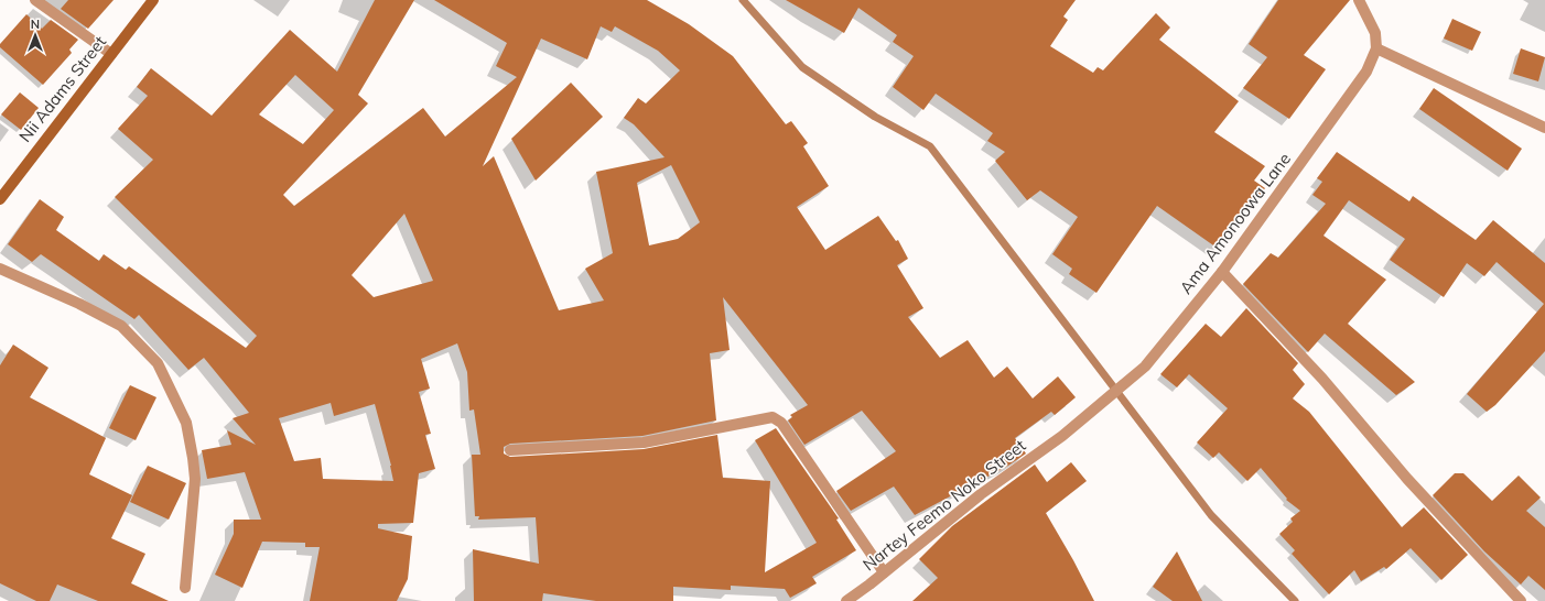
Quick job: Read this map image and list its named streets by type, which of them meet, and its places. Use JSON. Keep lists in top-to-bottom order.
{
  "streets": {
    "street": ["Nii Adams Street", "Ama Amonoowa Lane", "Nartey Feemo Noko Street"]
  },
  "crossings": [
    ["Ama Amonoowa Lane", "Nartey Feemo Noko Street"]
  ],
  "north": "top"
}
